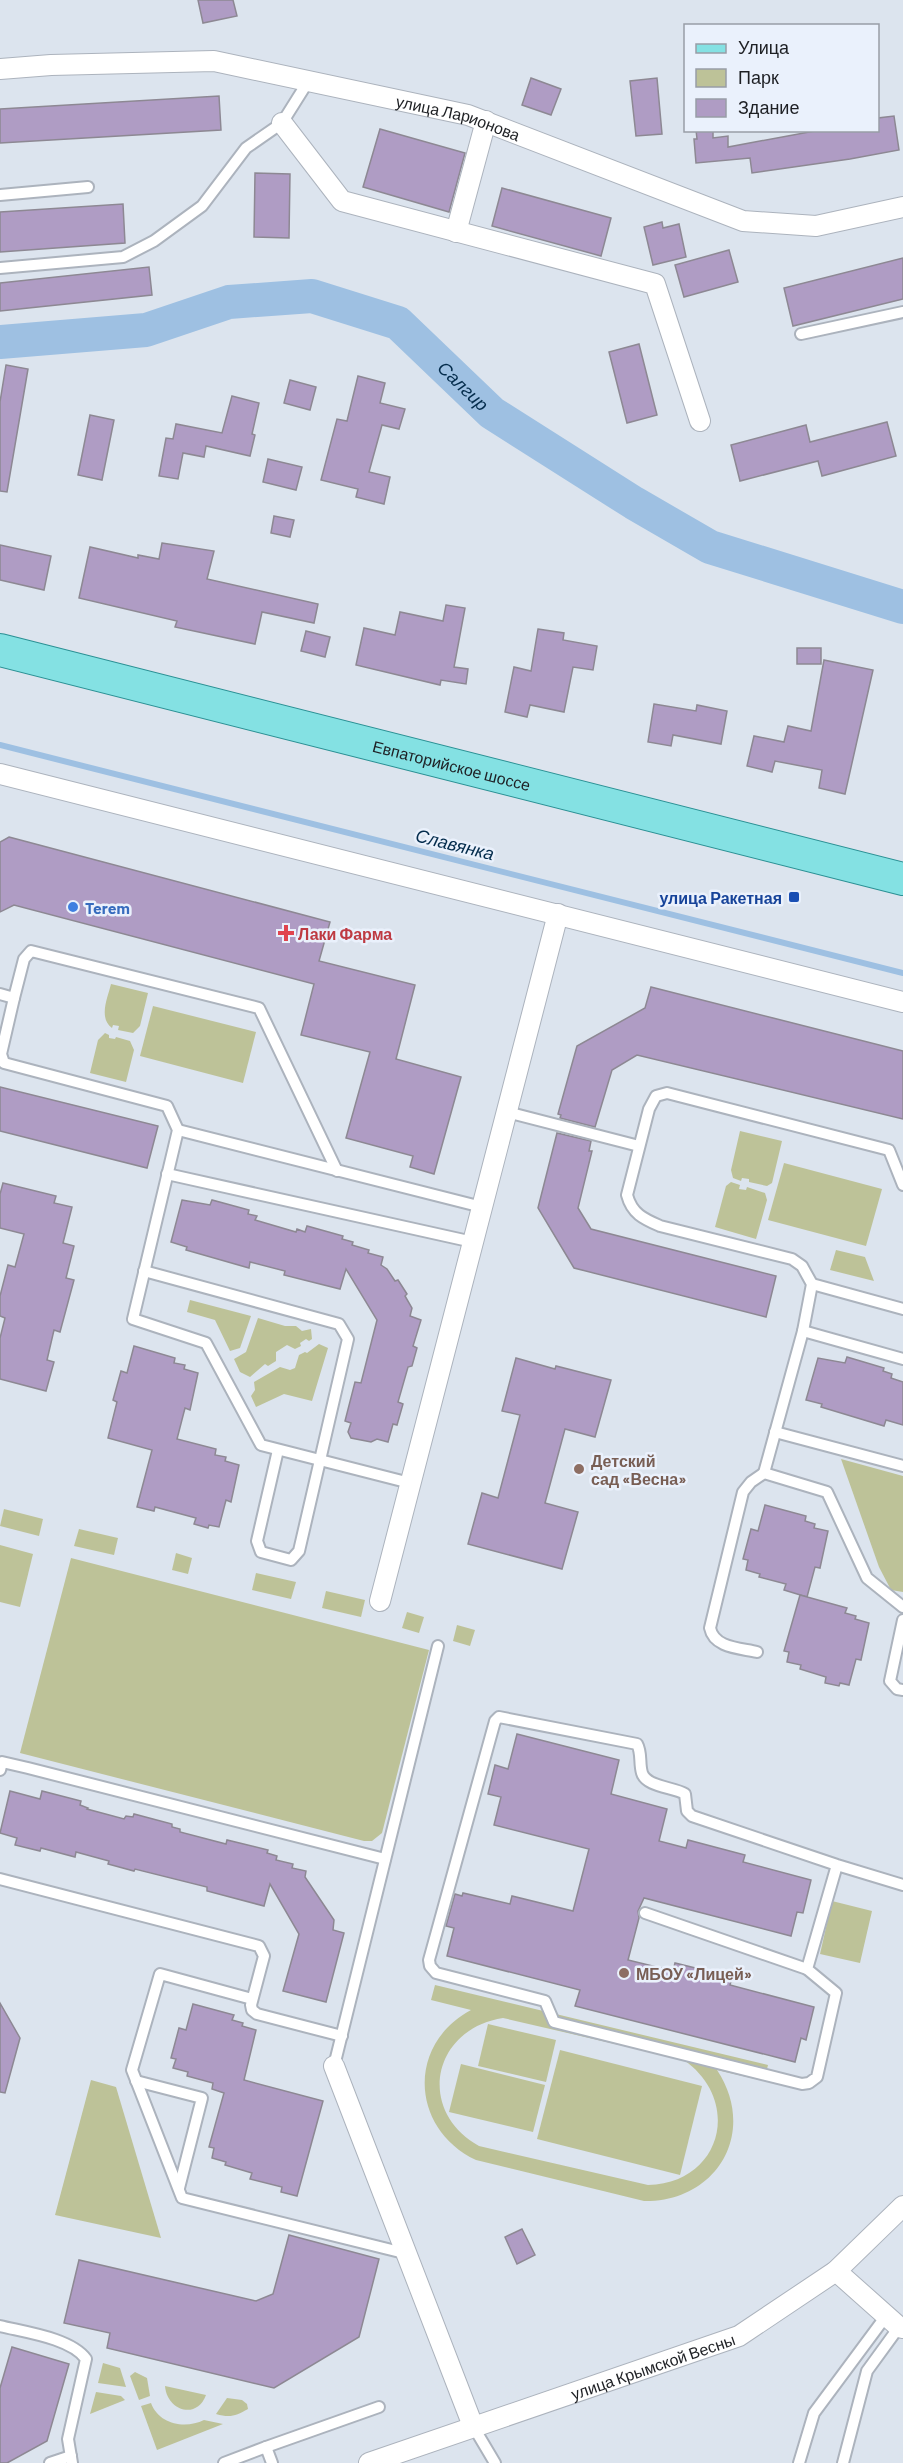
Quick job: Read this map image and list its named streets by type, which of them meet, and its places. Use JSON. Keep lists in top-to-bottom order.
{
  "streets": {
    "main road": ["Евпаторийское шоссе"],
    "street": ["улица Ларионова", "улица Крымской Весны"]
  },
  "water": ["Салгир", "Славянка"],
  "places": {
    "transit": ["улица Ракетная"],
    "other": ["Terem", "Детский сад «Весна»", "МБОУ «Лицей»"],
    "health": ["Лаки Фарма"]
  },
  "legend": ["Улица", "Парк", "Здание"]
}
